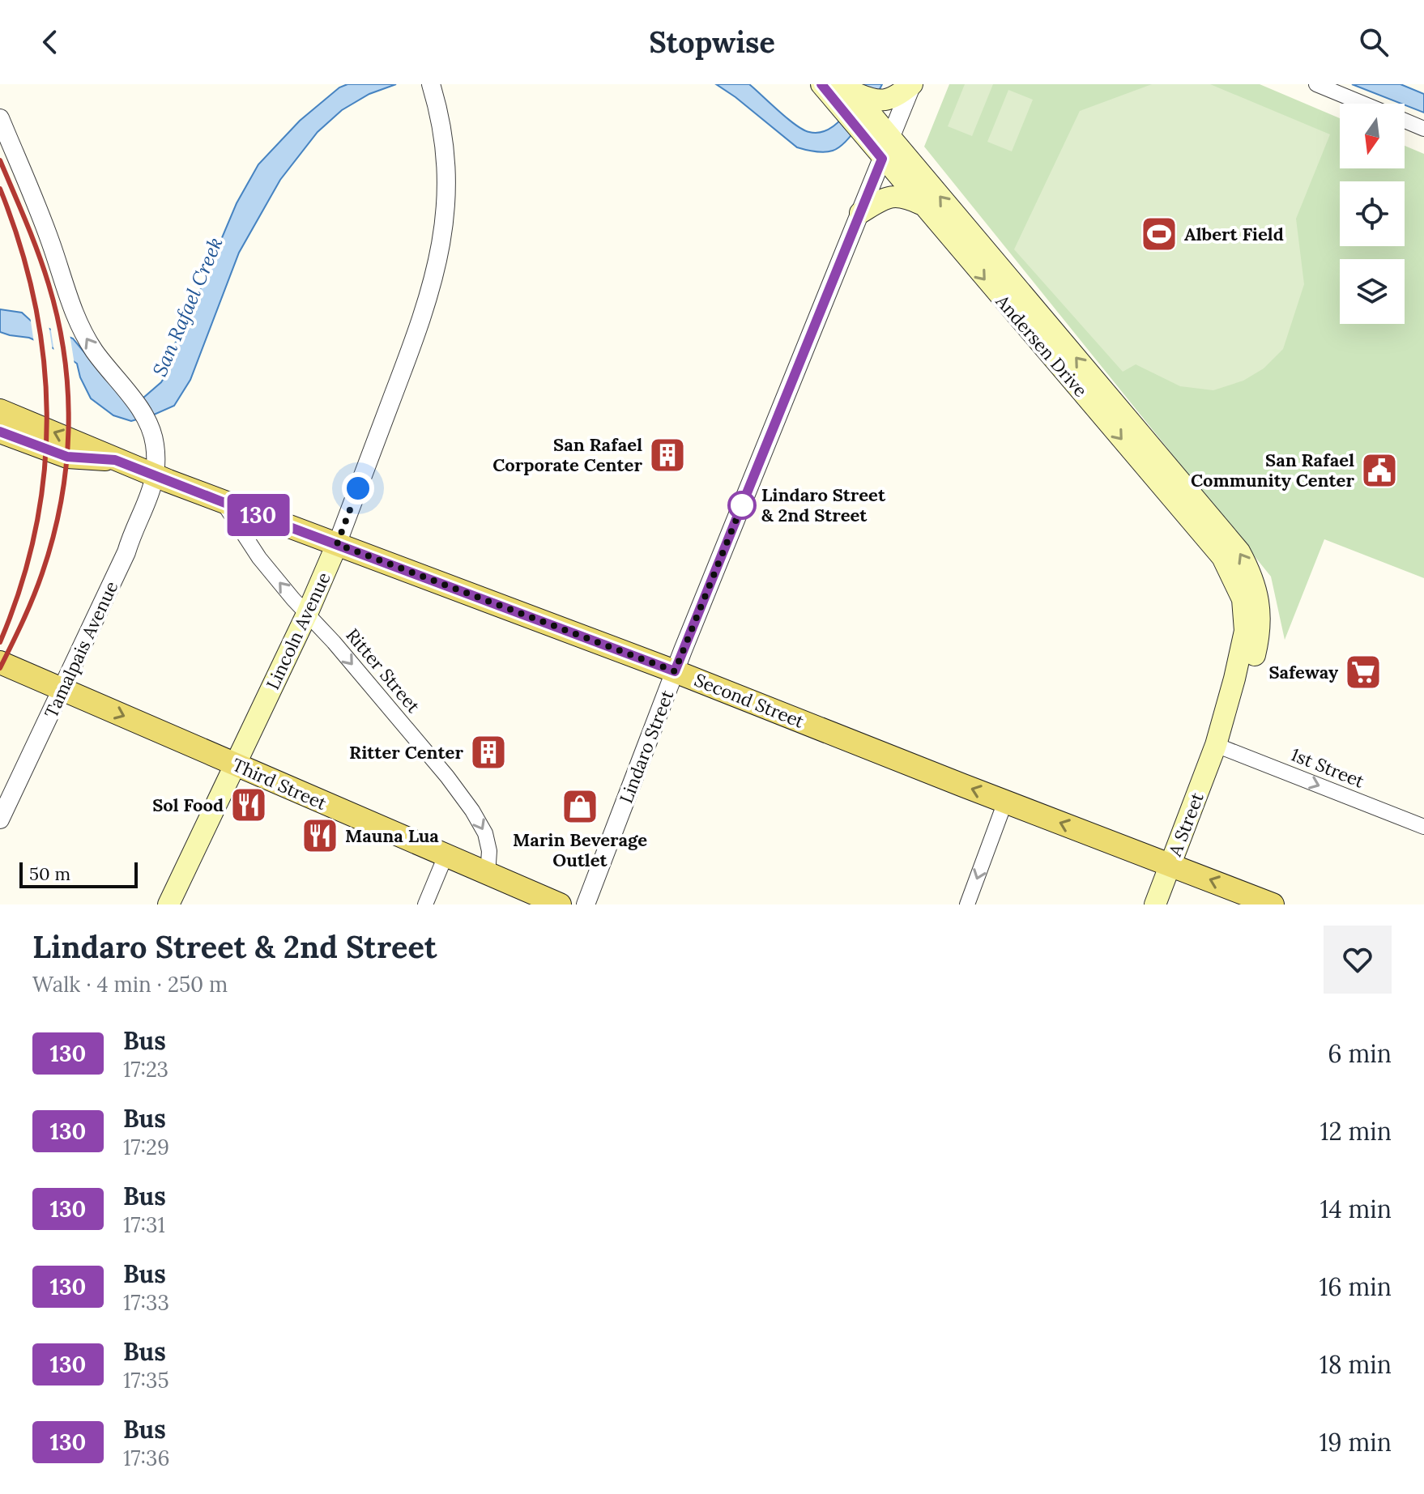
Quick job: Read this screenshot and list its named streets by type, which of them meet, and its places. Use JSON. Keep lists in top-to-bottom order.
{
  "streets": {
    "main road": [
      "Andersen Drive",
      "Lincoln Avenue",
      "Second Street",
      "Third Street",
      "A Street"
    ],
    "street": [
      "Tamalpais Avenue",
      "Ritter Street",
      "Lindaro Street",
      "1st Street"
    ]
  },
  "crossings": [
    ["Andersen Drive", "Lindaro Street"],
    ["Andersen Drive", "A Street"],
    ["Lincoln Avenue", "Ritter Street"],
    ["Lincoln Avenue", "Second Street"],
    ["Lincoln Avenue", "Third Street"],
    ["Tamalpais Avenue", "Second Street"],
    ["Tamalpais Avenue", "Third Street"],
    ["Ritter Street", "Second Street"],
    ["Ritter Street", "Third Street"],
    ["Second Street", "Lindaro Street"],
    ["Second Street", "A Street"],
    ["1st Street", "A Street"]
  ],
  "one_way": ["Second Street", "1st Street"],
  "water": ["San Rafael Creek"],
  "places": {
    "sports": ["Albert Field"],
    "building": ["San Rafael Corporate Center", "Ritter Center"],
    "public building": ["San Rafael Community Center"],
    "other": ["Lindaro Street & 2nd Street"],
    "supermarket": ["Safeway"],
    "restaurant": ["Sol Food", "Mauna Lua"],
    "shop": ["Marin Beverage Outlet"]
  },
  "lines": ["bus line 130"],
  "scale_bar": "50 m",
  "north": "bottom",
  "page": {
    "header": "Stopwise",
    "on_map": "130",
    "scale": "50 m",
    "heading": ["Lindaro Street & 2nd Street", "Walk · 4 min · 250 m"],
    "list": [
      {
        "mark": "130",
        "name": "Bus",
        "note": "17:23",
        "value": "6 min"
      },
      {
        "mark": "130",
        "name": "Bus",
        "note": "17:29",
        "value": "12 min"
      },
      {
        "mark": "130",
        "name": "Bus",
        "note": "17:31",
        "value": "14 min"
      },
      {
        "mark": "130",
        "name": "Bus",
        "note": "17:33",
        "value": "16 min"
      },
      {
        "mark": "130",
        "name": "Bus",
        "note": "17:35",
        "value": "18 min"
      },
      {
        "mark": "130",
        "name": "Bus",
        "note": "17:36",
        "value": "19 min"
      }
    ]
  }
}
